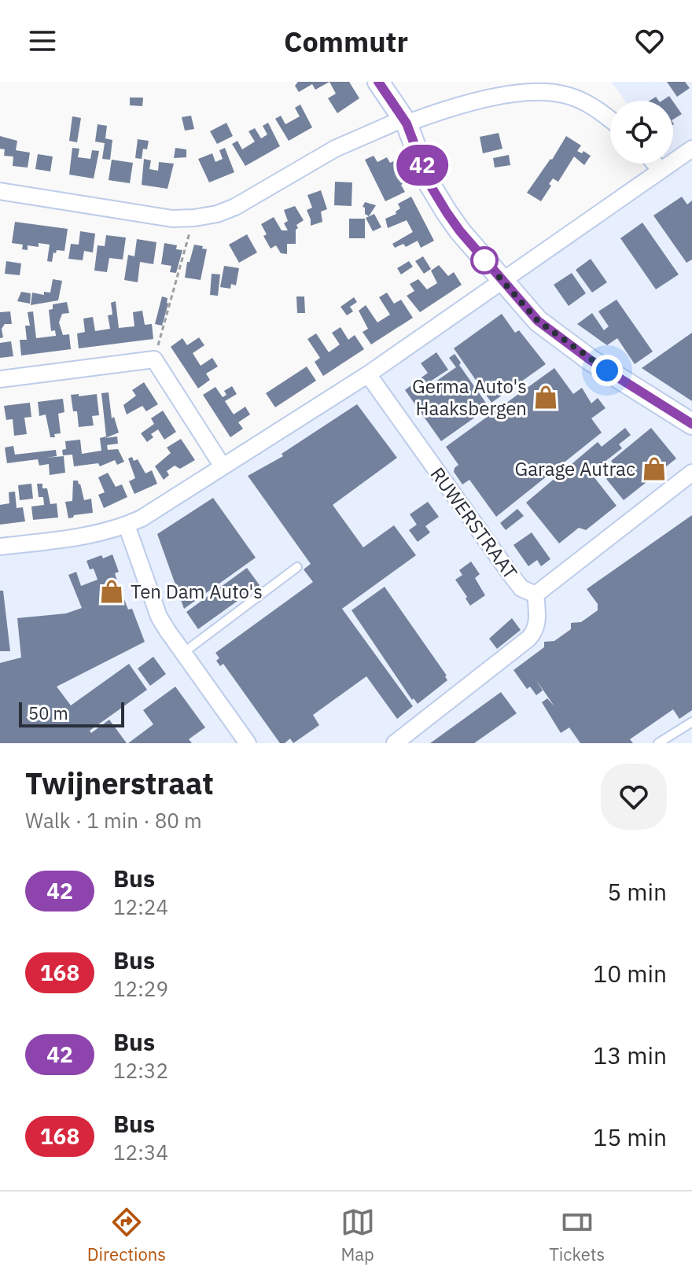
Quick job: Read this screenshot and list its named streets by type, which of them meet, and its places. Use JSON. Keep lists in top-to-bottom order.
{
  "streets": {
    "street": ["RUWERSTRAAT"]
  },
  "places": {
    "shop": ["Germa Auto's Haaksbergen", "Garage Autrac", "Ten Dam Auto's"]
  },
  "lines": ["bus line 42"],
  "scale_bar": "50 m",
  "page": {
    "header": "Commutr",
    "on_map": "42",
    "scale": "50 m",
    "heading": ["Twijnerstraat", "Walk · 1 min · 80 m"],
    "list": [
      {
        "mark": "42",
        "name": "Bus",
        "note": "12:24",
        "value": "5 min"
      },
      {
        "mark": "168",
        "name": "Bus",
        "note": "12:29",
        "value": "10 min"
      },
      {
        "mark": "42",
        "name": "Bus",
        "note": "12:32",
        "value": "13 min"
      },
      {
        "mark": "168",
        "name": "Bus",
        "note": "12:34",
        "value": "15 min"
      }
    ],
    "tabs": ["Directions", "Map", "Tickets"]
  }
}
